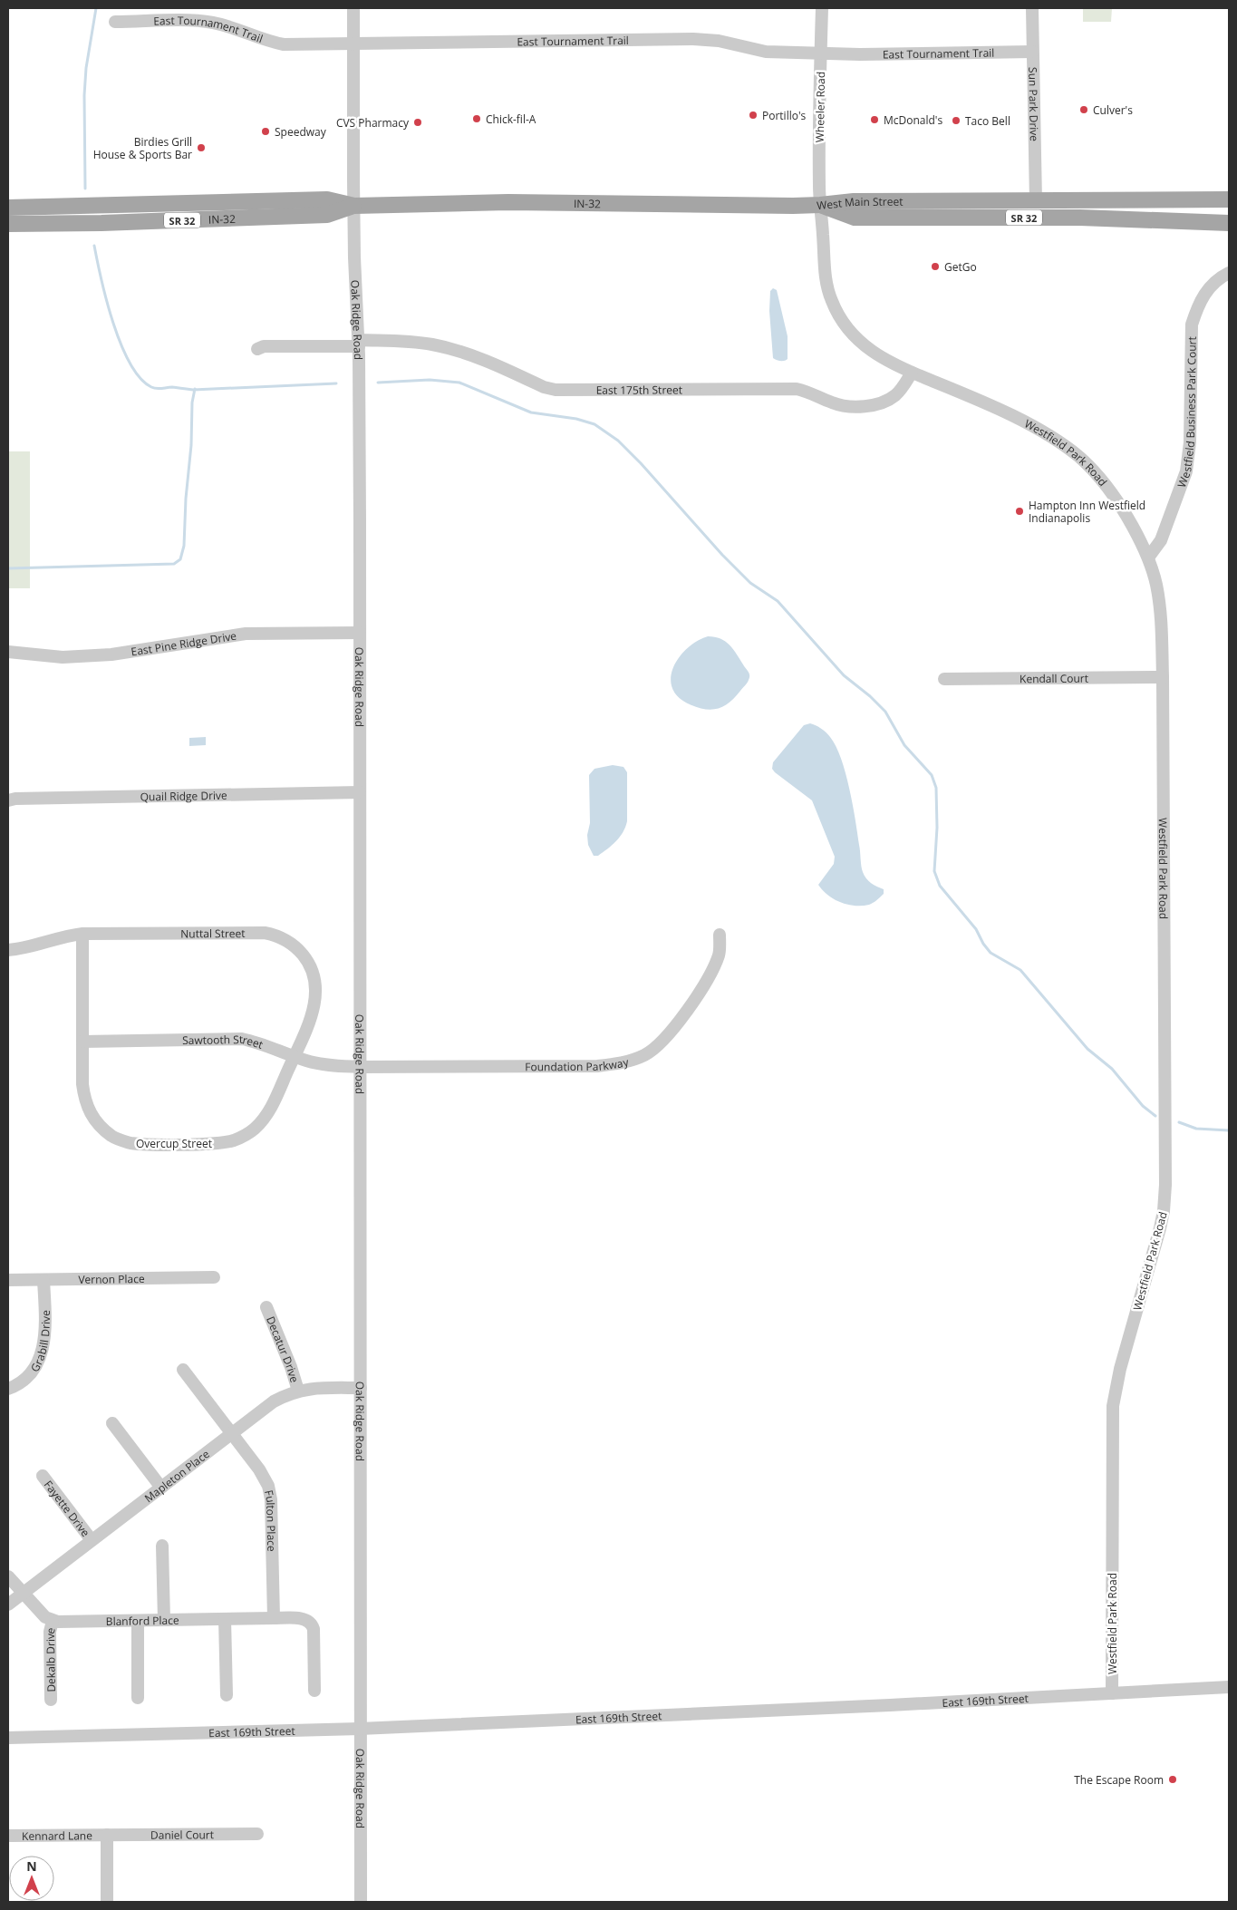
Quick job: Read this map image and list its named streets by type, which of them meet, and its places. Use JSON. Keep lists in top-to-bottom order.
{
  "streets": {
    "main road": ["IN-32", "West Main Street", "SR 32"],
    "street": [
      "East Tournament Trail",
      "Sun Park Drive",
      "Wheeler Road",
      "Oak Ridge Road",
      "East 175th Street",
      "Westfield Business Park Court",
      "Westfield Park Road",
      "East Pine Ridge Drive",
      "Kendall Court",
      "Quail Ridge Drive",
      "Nuttal Street",
      "Sawtooth Street",
      "Foundation Parkway",
      "Overcup Street",
      "Vernon Place",
      "Grabill Drive",
      "Decatur Drive",
      "Mapleton Place",
      "Fayette Drive",
      "Fulton Place",
      "Blanford Place",
      "Dekalb Drive",
      "East 169th Street",
      "Daniel Court",
      "Kennard Lane"
    ]
  },
  "crossings": [
    ["East Tournament Trail", "Sun Park Drive"],
    ["East Tournament Trail", "Wheeler Road"],
    ["East Tournament Trail", "Oak Ridge Road"],
    ["Sun Park Drive", "West Main Street"],
    ["Wheeler Road", "IN-32"],
    ["Wheeler Road", "West Main Street"],
    ["Wheeler Road", "Westfield Park Road"],
    ["IN-32", "West Main Street"],
    ["IN-32", "Oak Ridge Road"],
    ["IN-32", "Westfield Park Road"],
    ["West Main Street", "Westfield Park Road"],
    ["Oak Ridge Road", "East 175th Street"],
    ["Oak Ridge Road", "East Pine Ridge Drive"],
    ["Oak Ridge Road", "Quail Ridge Drive"],
    ["Oak Ridge Road", "Sawtooth Street"],
    ["Oak Ridge Road", "Foundation Parkway"],
    ["Oak Ridge Road", "Mapleton Place"],
    ["Oak Ridge Road", "East 169th Street"],
    ["East 175th Street", "Westfield Park Road"],
    ["Westfield Business Park Court", "Westfield Park Road"],
    ["Westfield Park Road", "Kendall Court"],
    ["Westfield Park Road", "East 169th Street"],
    ["Nuttal Street", "Sawtooth Street"],
    ["Nuttal Street", "Overcup Street"],
    ["Sawtooth Street", "Foundation Parkway"],
    ["Sawtooth Street", "Overcup Street"],
    ["Vernon Place", "Grabill Drive"],
    ["Decatur Drive", "Mapleton Place"],
    ["Mapleton Place", "Fayette Drive"],
    ["Mapleton Place", "Fulton Place"],
    ["Fulton Place", "Blanford Place"],
    ["Blanford Place", "Dekalb Drive"],
    ["Daniel Court", "Kennard Lane"]
  ],
  "places": [
    "Culver's",
    "Portillo's",
    "Chick-fil-A",
    "McDonald's",
    "Taco Bell",
    "CVS Pharmacy",
    "Speedway",
    "Birdies Grill House & Sports Bar",
    "GetGo",
    "Hampton Inn Westfield Indianapolis",
    "The Escape Room"
  ],
  "north": "top"
}
